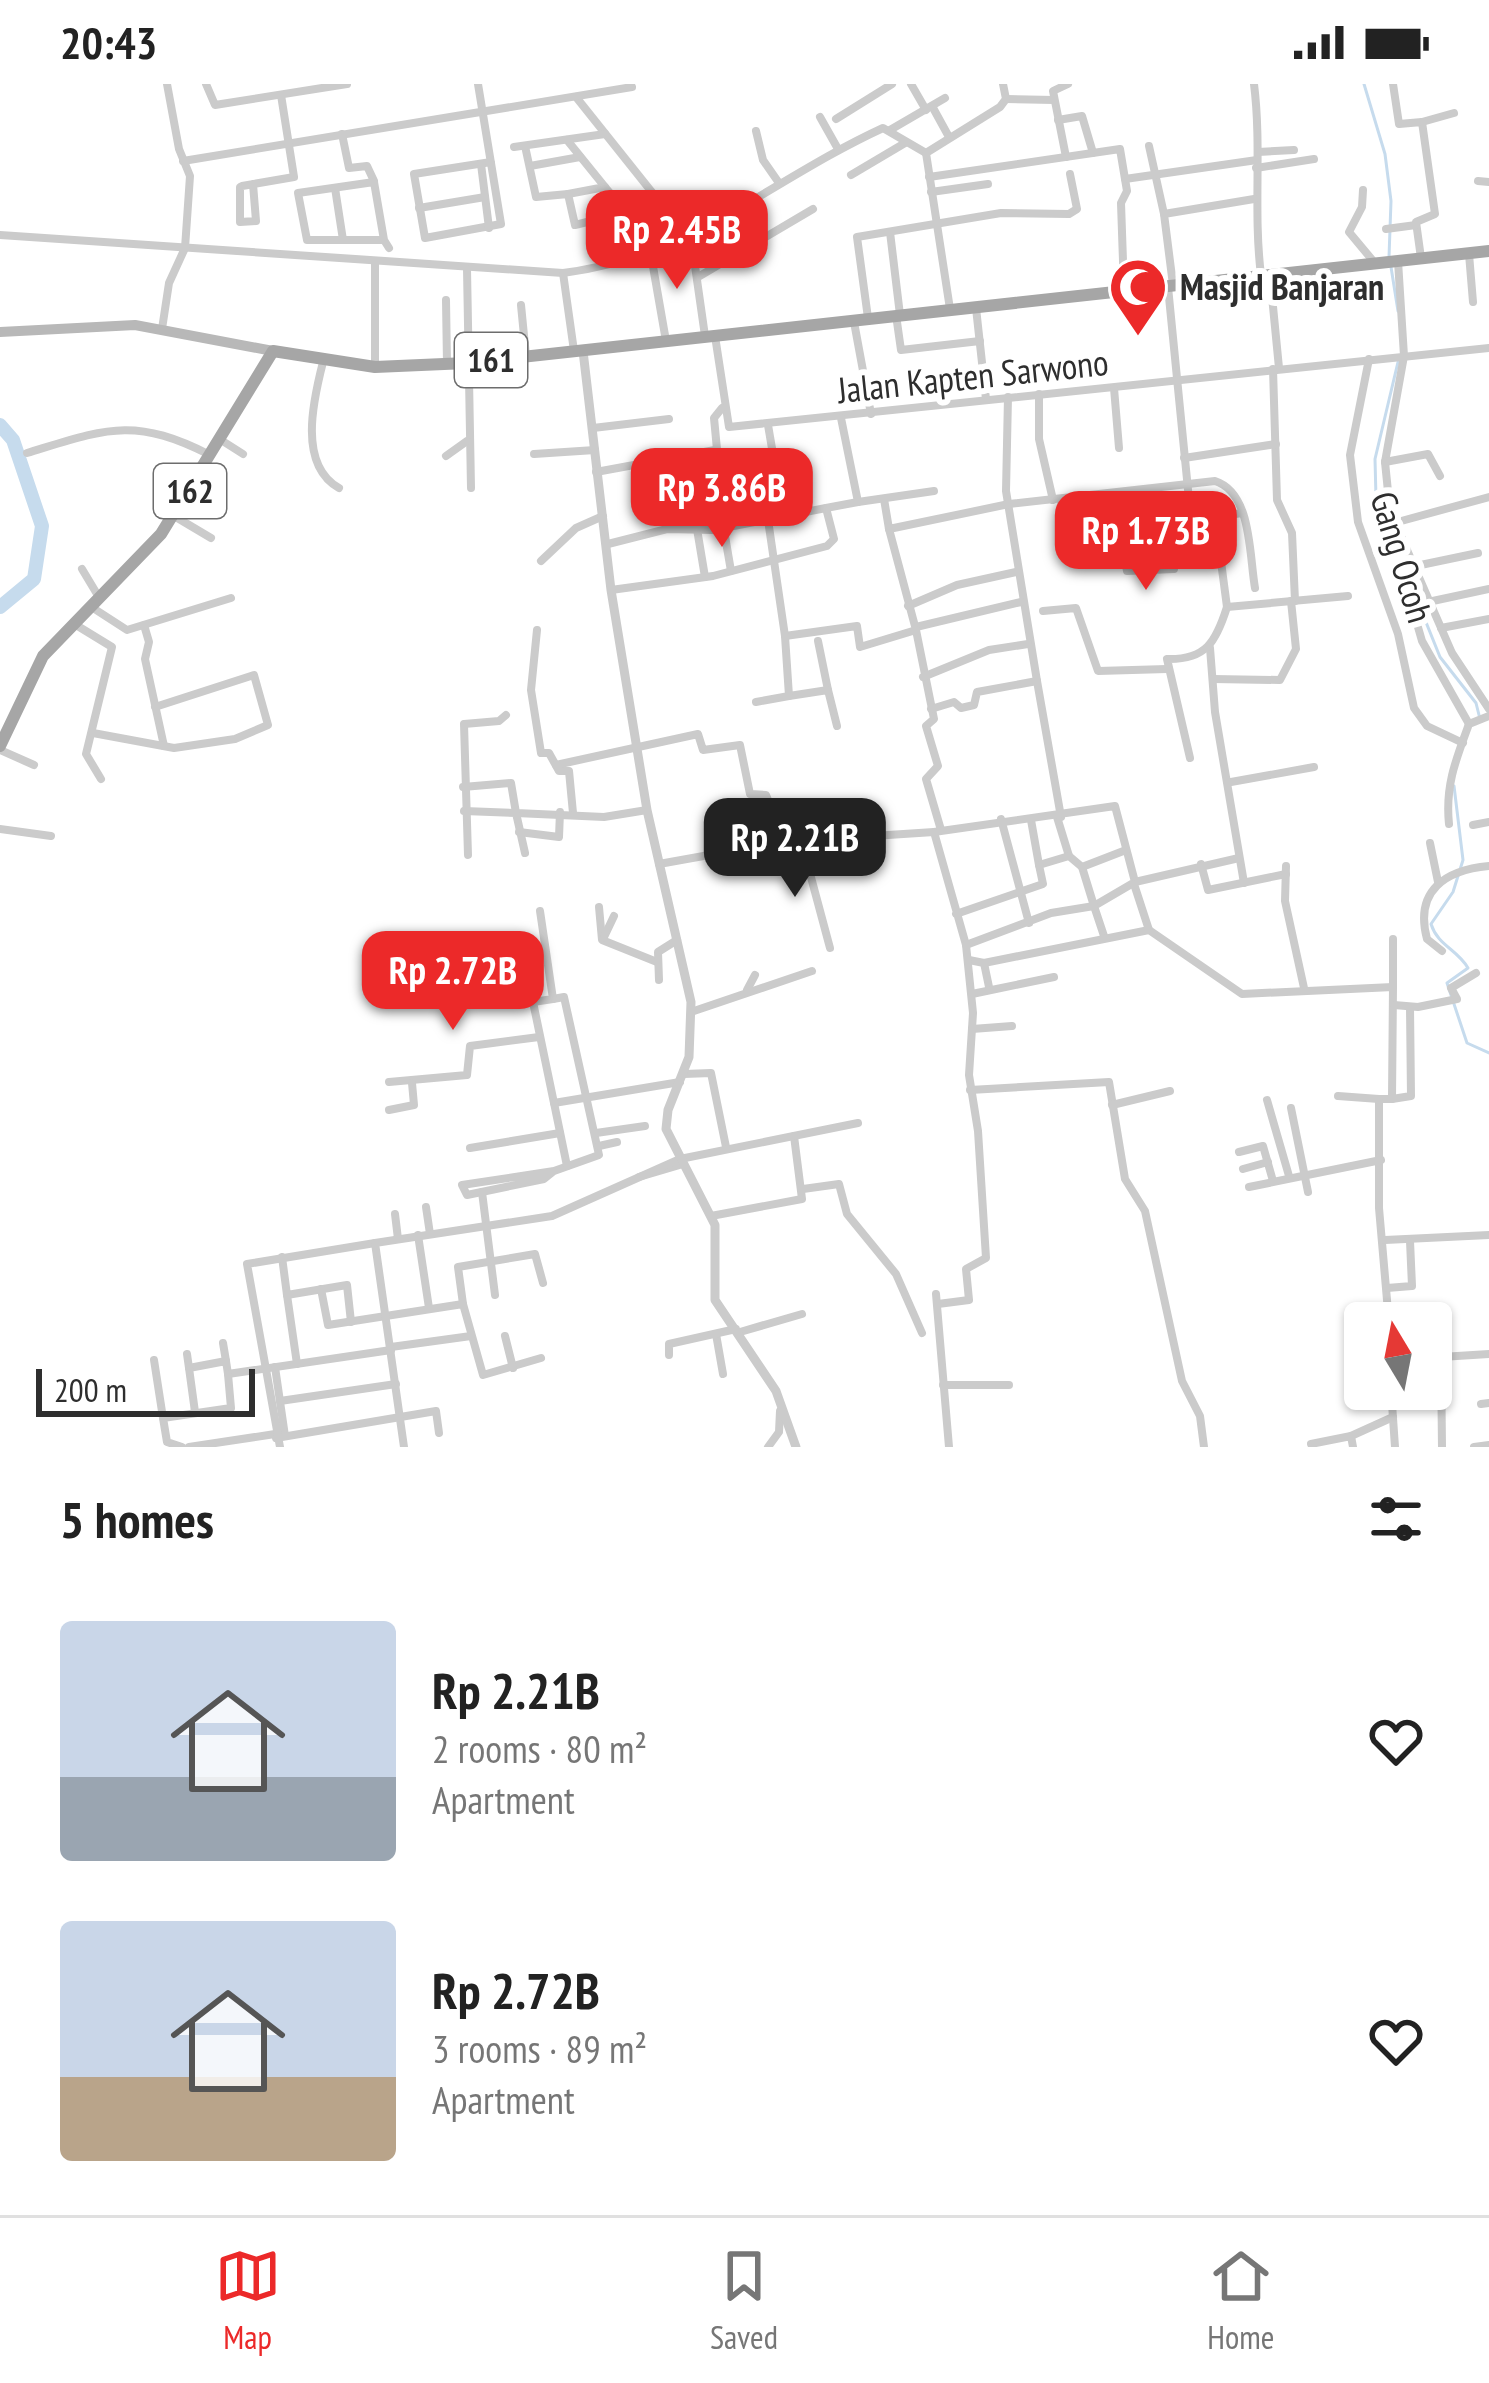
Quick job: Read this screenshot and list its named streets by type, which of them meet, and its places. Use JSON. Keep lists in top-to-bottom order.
{
  "streets": {
    "main road": ["161", "162"],
    "street": ["Jalan Kapten Sarwono", "Gang Ocoh"]
  },
  "crossings": [
    ["161", "162"],
    ["Jalan Kapten Sarwono", "Gang Ocoh"]
  ],
  "places": {
    "mosque": ["Masjid Banjaran"]
  },
  "scale_bar": "200 m",
  "north": "top",
  "page": {
    "status": "20:43",
    "price": [
      "Rp 2.45B",
      "Rp 3.86B",
      "Rp 1.73B",
      "Rp 2.21B",
      "Rp 2.72B"
    ],
    "scale": "200 m",
    "heading": "5 homes",
    "list": [
      {
        "name": "Rp 2.21B",
        "note": "2 rooms · 80 m² · Apartment"
      },
      {
        "name": "Rp 2.72B",
        "note": "3 rooms · 89 m² · Apartment"
      }
    ],
    "tabs": ["Map", "Saved", "Home"]
  }
}
